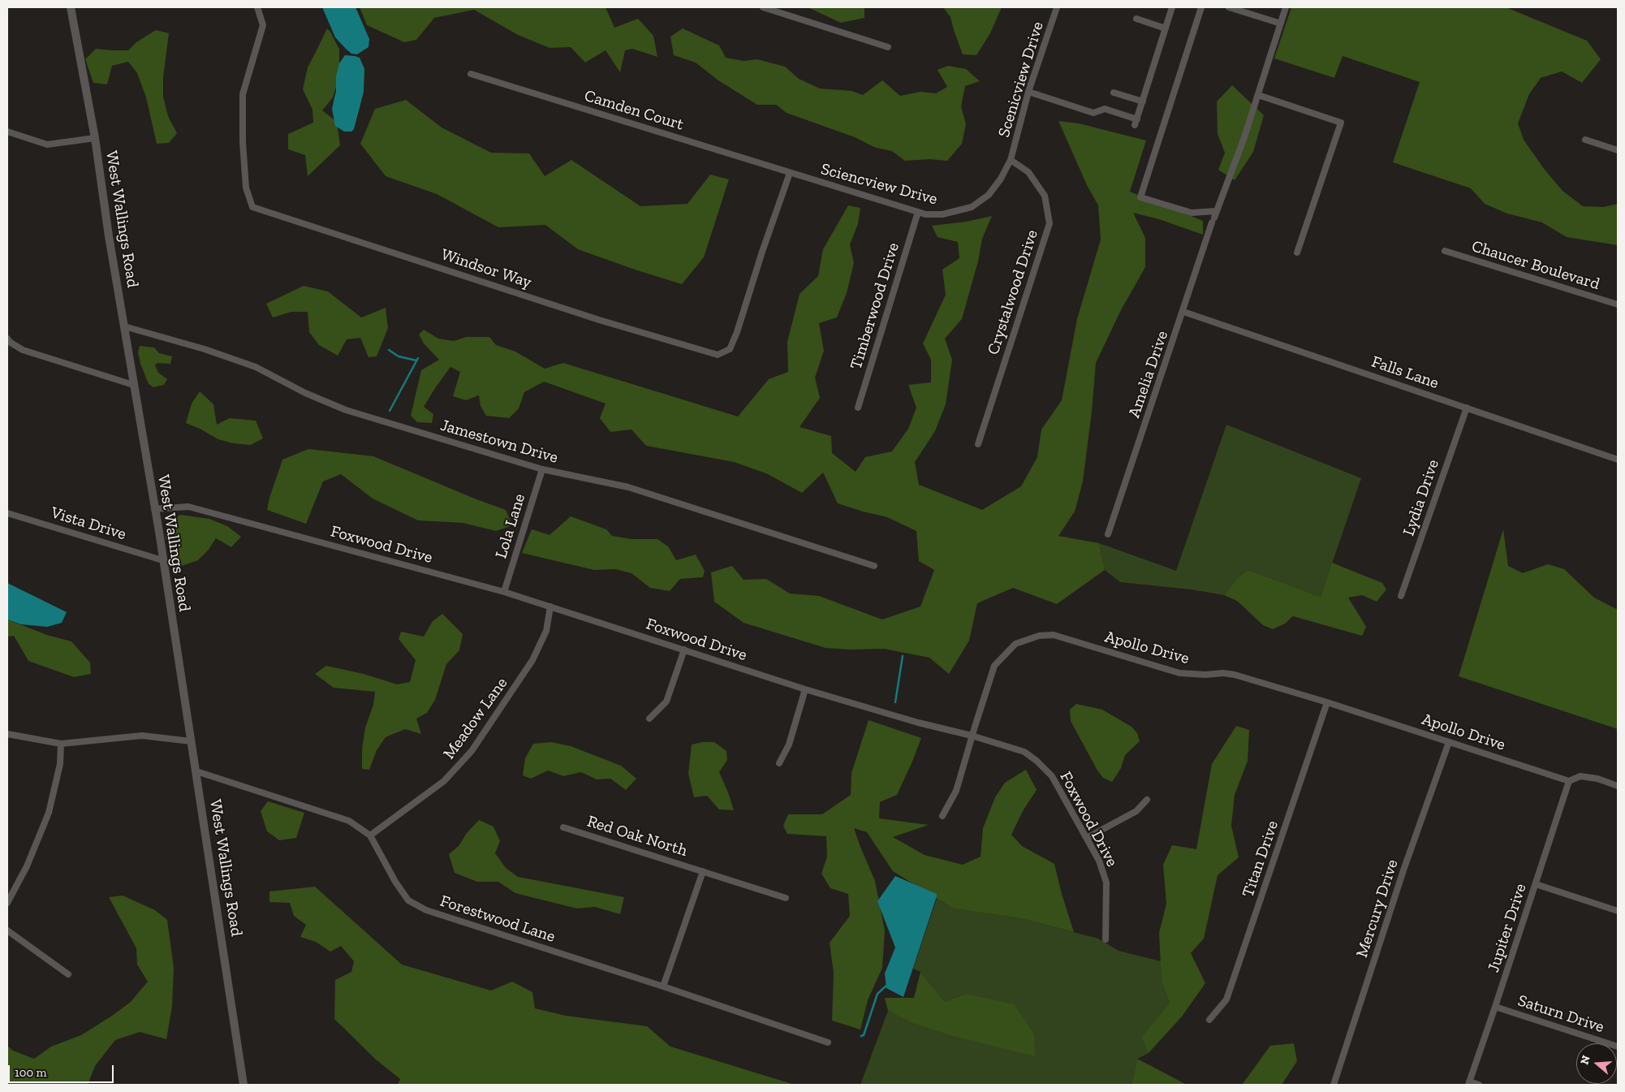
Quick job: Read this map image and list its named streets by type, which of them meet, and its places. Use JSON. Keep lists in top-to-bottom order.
{
  "streets": {
    "street": [
      "Scenicview Drive",
      "Camden Court",
      "Sciencview Drive",
      "West Wallings Road",
      "Chaucer Boulevard",
      "Windsor Way",
      "Crystalwood Drive",
      "Timberwood Drive",
      "Falls Lane",
      "Amelia Drive",
      "Jamestown Drive",
      "Lydia Drive",
      "Vista Drive",
      "Lola Lane",
      "Foxwood Drive",
      "Apollo Drive",
      "Meadow Lane",
      "Red Oak North",
      "Titan Drive",
      "Mercury Drive",
      "Forestwood Lane",
      "Jupiter Drive",
      "Saturn Drive"
    ]
  },
  "crossings": [
    ["Scenicview Drive", "Sciencview Drive"],
    ["Scenicview Drive", "Crystalwood Drive"],
    ["Camden Court", "Sciencview Drive"],
    ["Camden Court", "Windsor Way"],
    ["Sciencview Drive", "Windsor Way"],
    ["Sciencview Drive", "Crystalwood Drive"],
    ["Sciencview Drive", "Timberwood Drive"],
    ["West Wallings Road", "Jamestown Drive"],
    ["West Wallings Road", "Vista Drive"],
    ["West Wallings Road", "Foxwood Drive"],
    ["West Wallings Road", "Forestwood Lane"],
    ["Falls Lane", "Amelia Drive"],
    ["Falls Lane", "Lydia Drive"],
    ["Jamestown Drive", "Lola Lane"],
    ["Lola Lane", "Foxwood Drive"],
    ["Foxwood Drive", "Apollo Drive"],
    ["Foxwood Drive", "Meadow Lane"],
    ["Apollo Drive", "Titan Drive"],
    ["Apollo Drive", "Mercury Drive"],
    ["Apollo Drive", "Jupiter Drive"],
    ["Meadow Lane", "Forestwood Lane"],
    ["Jupiter Drive", "Saturn Drive"]
  ],
  "scale_bar": "100 m",
  "north": "left"
}
